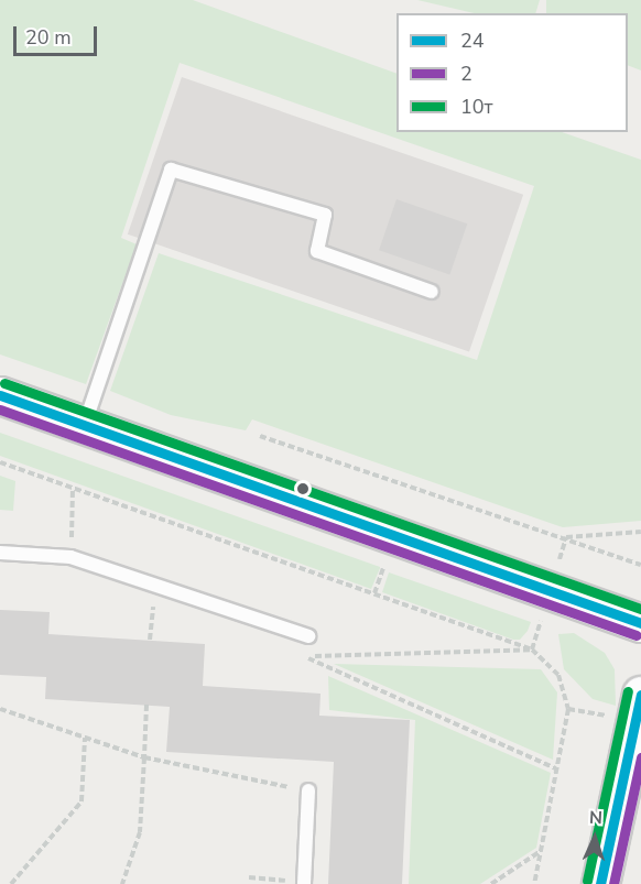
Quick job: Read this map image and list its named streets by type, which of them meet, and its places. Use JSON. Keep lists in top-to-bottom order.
{
  "lines": ["transit line 10т", "transit line 24", "transit line 2"],
  "legend": ["24", "2", "10т"],
  "scale_bar": "20 m",
  "north": "top"
}
